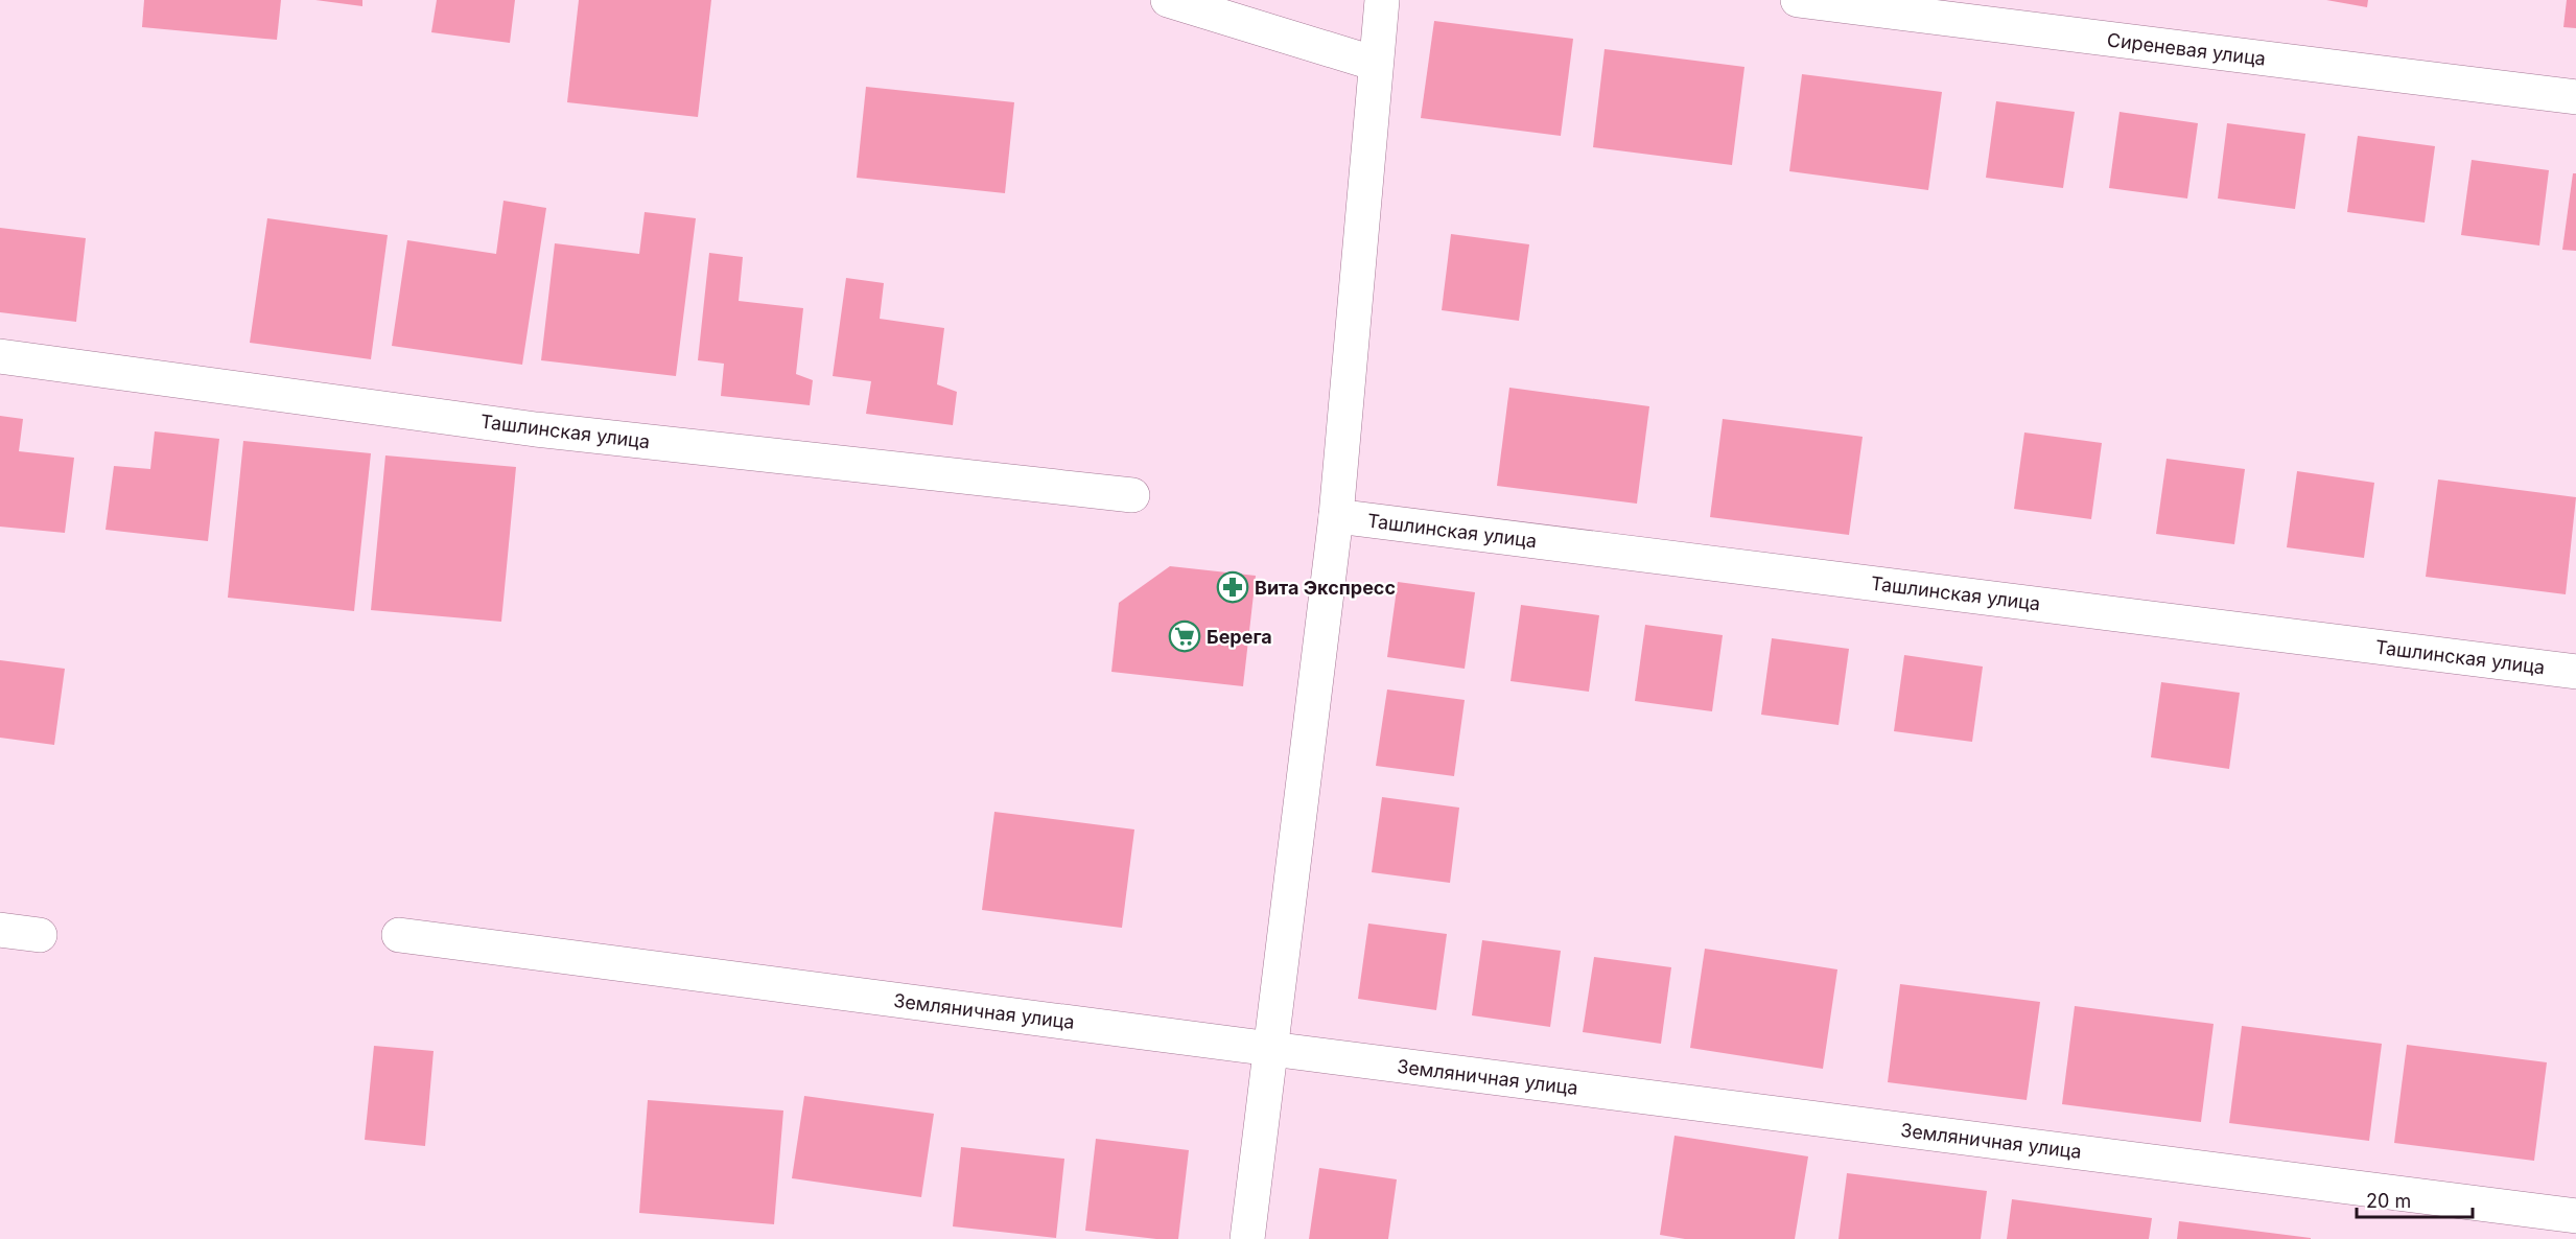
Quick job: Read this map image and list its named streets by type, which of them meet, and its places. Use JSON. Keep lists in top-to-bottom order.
{
  "streets": {
    "street": ["Сиреневая улица", "Ташлинская улица", "Земляничная улица"]
  },
  "places": {
    "pharmacy": ["Вита Экспресс"],
    "supermarket": ["Берега"]
  },
  "scale_bar": "20 m"
}
